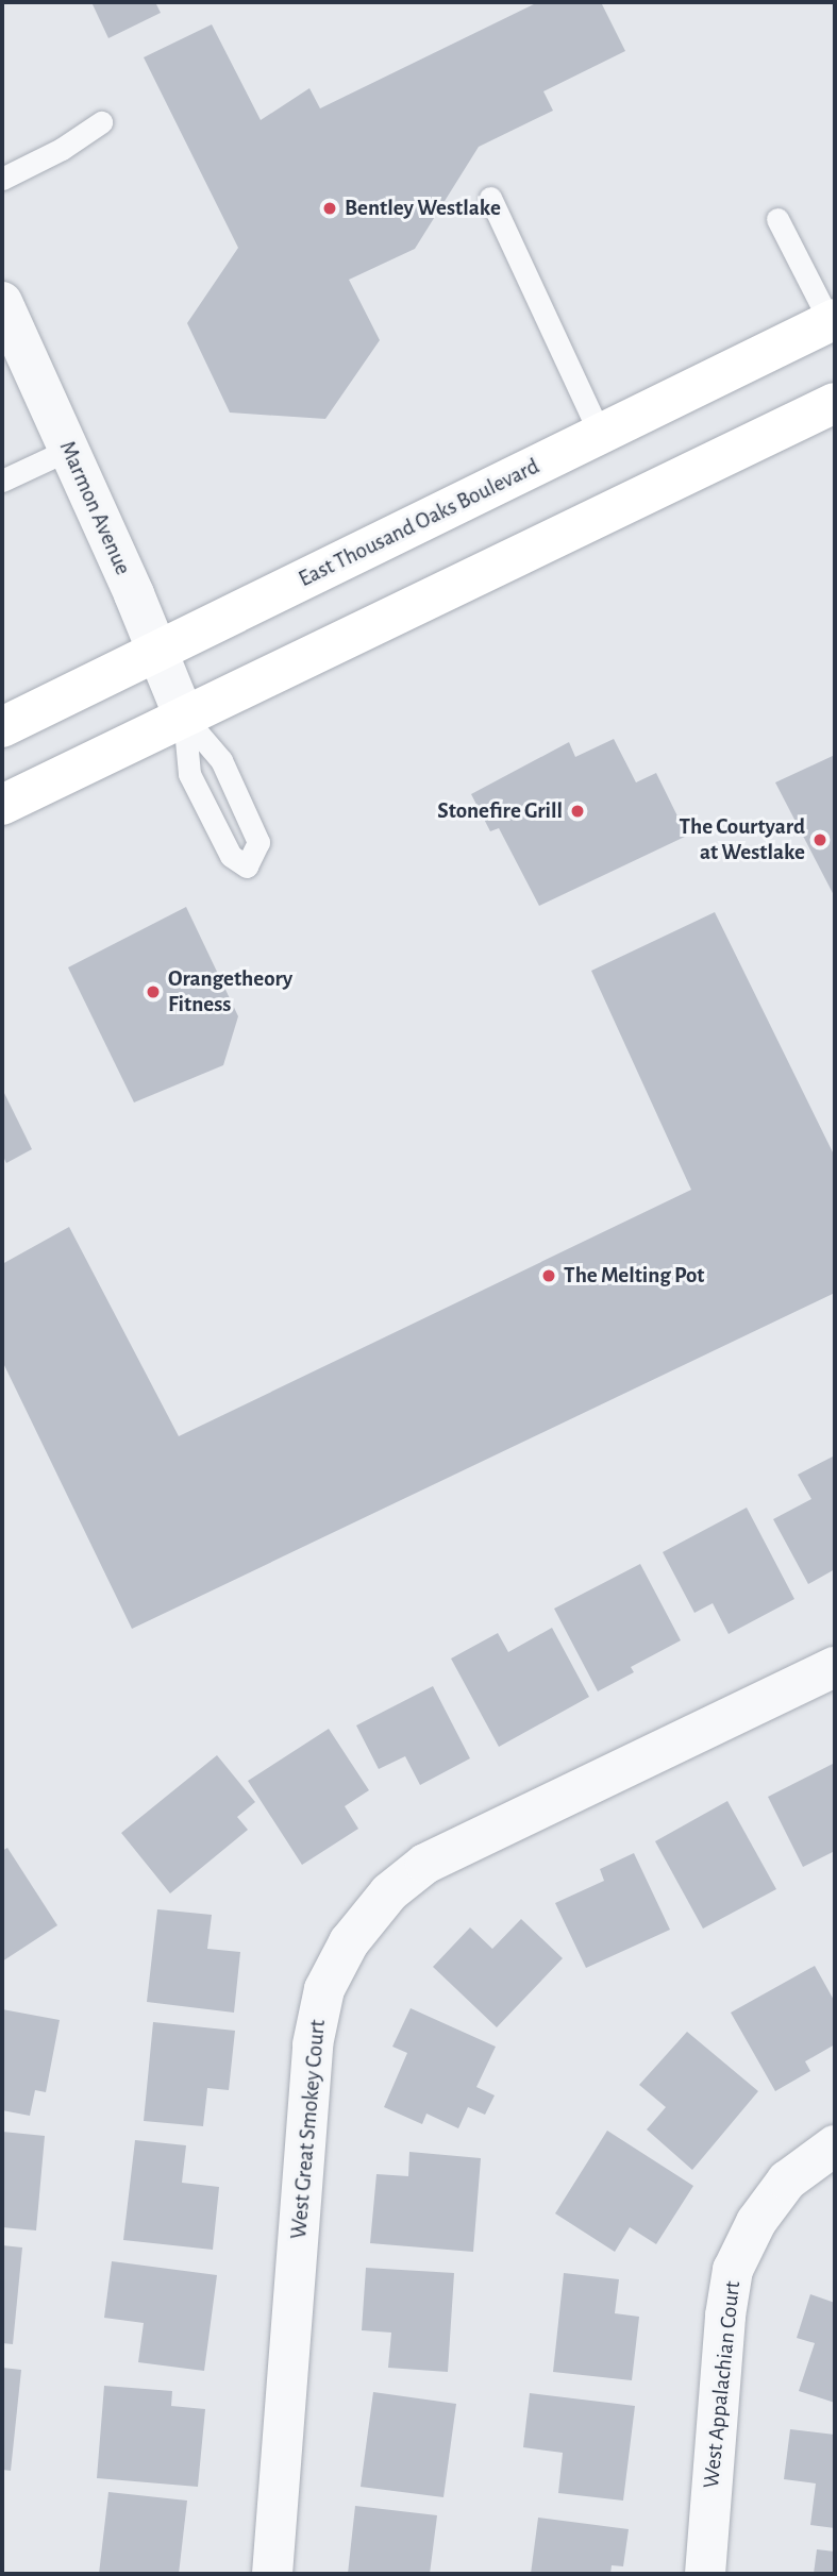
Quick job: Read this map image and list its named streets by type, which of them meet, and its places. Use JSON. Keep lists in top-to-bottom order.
{
  "streets": {
    "main road": ["East Thousand Oaks Boulevard"],
    "street": ["Marmon Avenue", "West Great Smokey Court", "West Appalachian Court"]
  },
  "crossings": [
    ["Marmon Avenue", "East Thousand Oaks Boulevard"]
  ],
  "places": [
    "Bentley Westlake",
    "Stonefire Grill",
    "The Courtyard at Westlake",
    "Orangetheory Fitness",
    "The Melting Pot"
  ]
}
